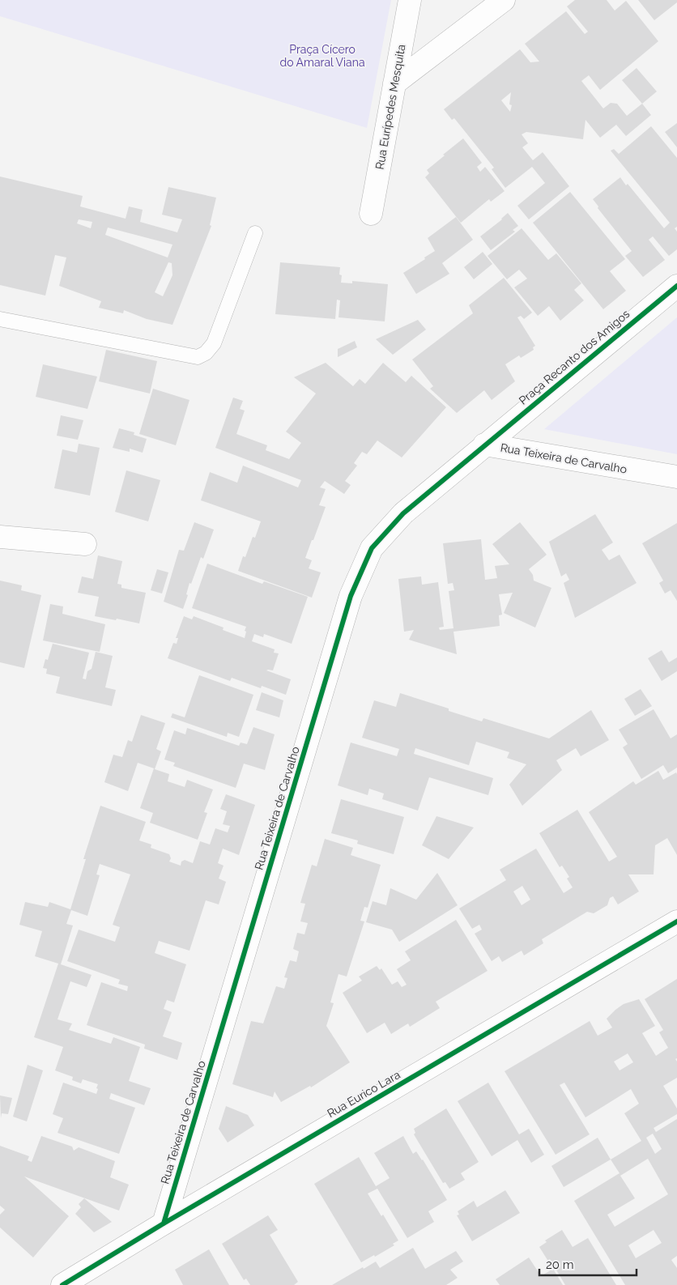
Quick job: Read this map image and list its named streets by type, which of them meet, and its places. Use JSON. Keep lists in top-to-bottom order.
{
  "streets": {
    "street": [
      "Rua Eurípedes Mesquita",
      "Praça Recanto dos Amigos",
      "Rua Teixeira de Carvalho",
      "Rua Eurico Lara"
    ]
  },
  "crossings": [
    ["Praça Recanto dos Amigos", "Rua Teixeira de Carvalho"],
    ["Rua Teixeira de Carvalho", "Rua Eurico Lara"]
  ],
  "parks": ["Praça Cícero do Amaral Viana"],
  "scale_bar": "20 m"
}
